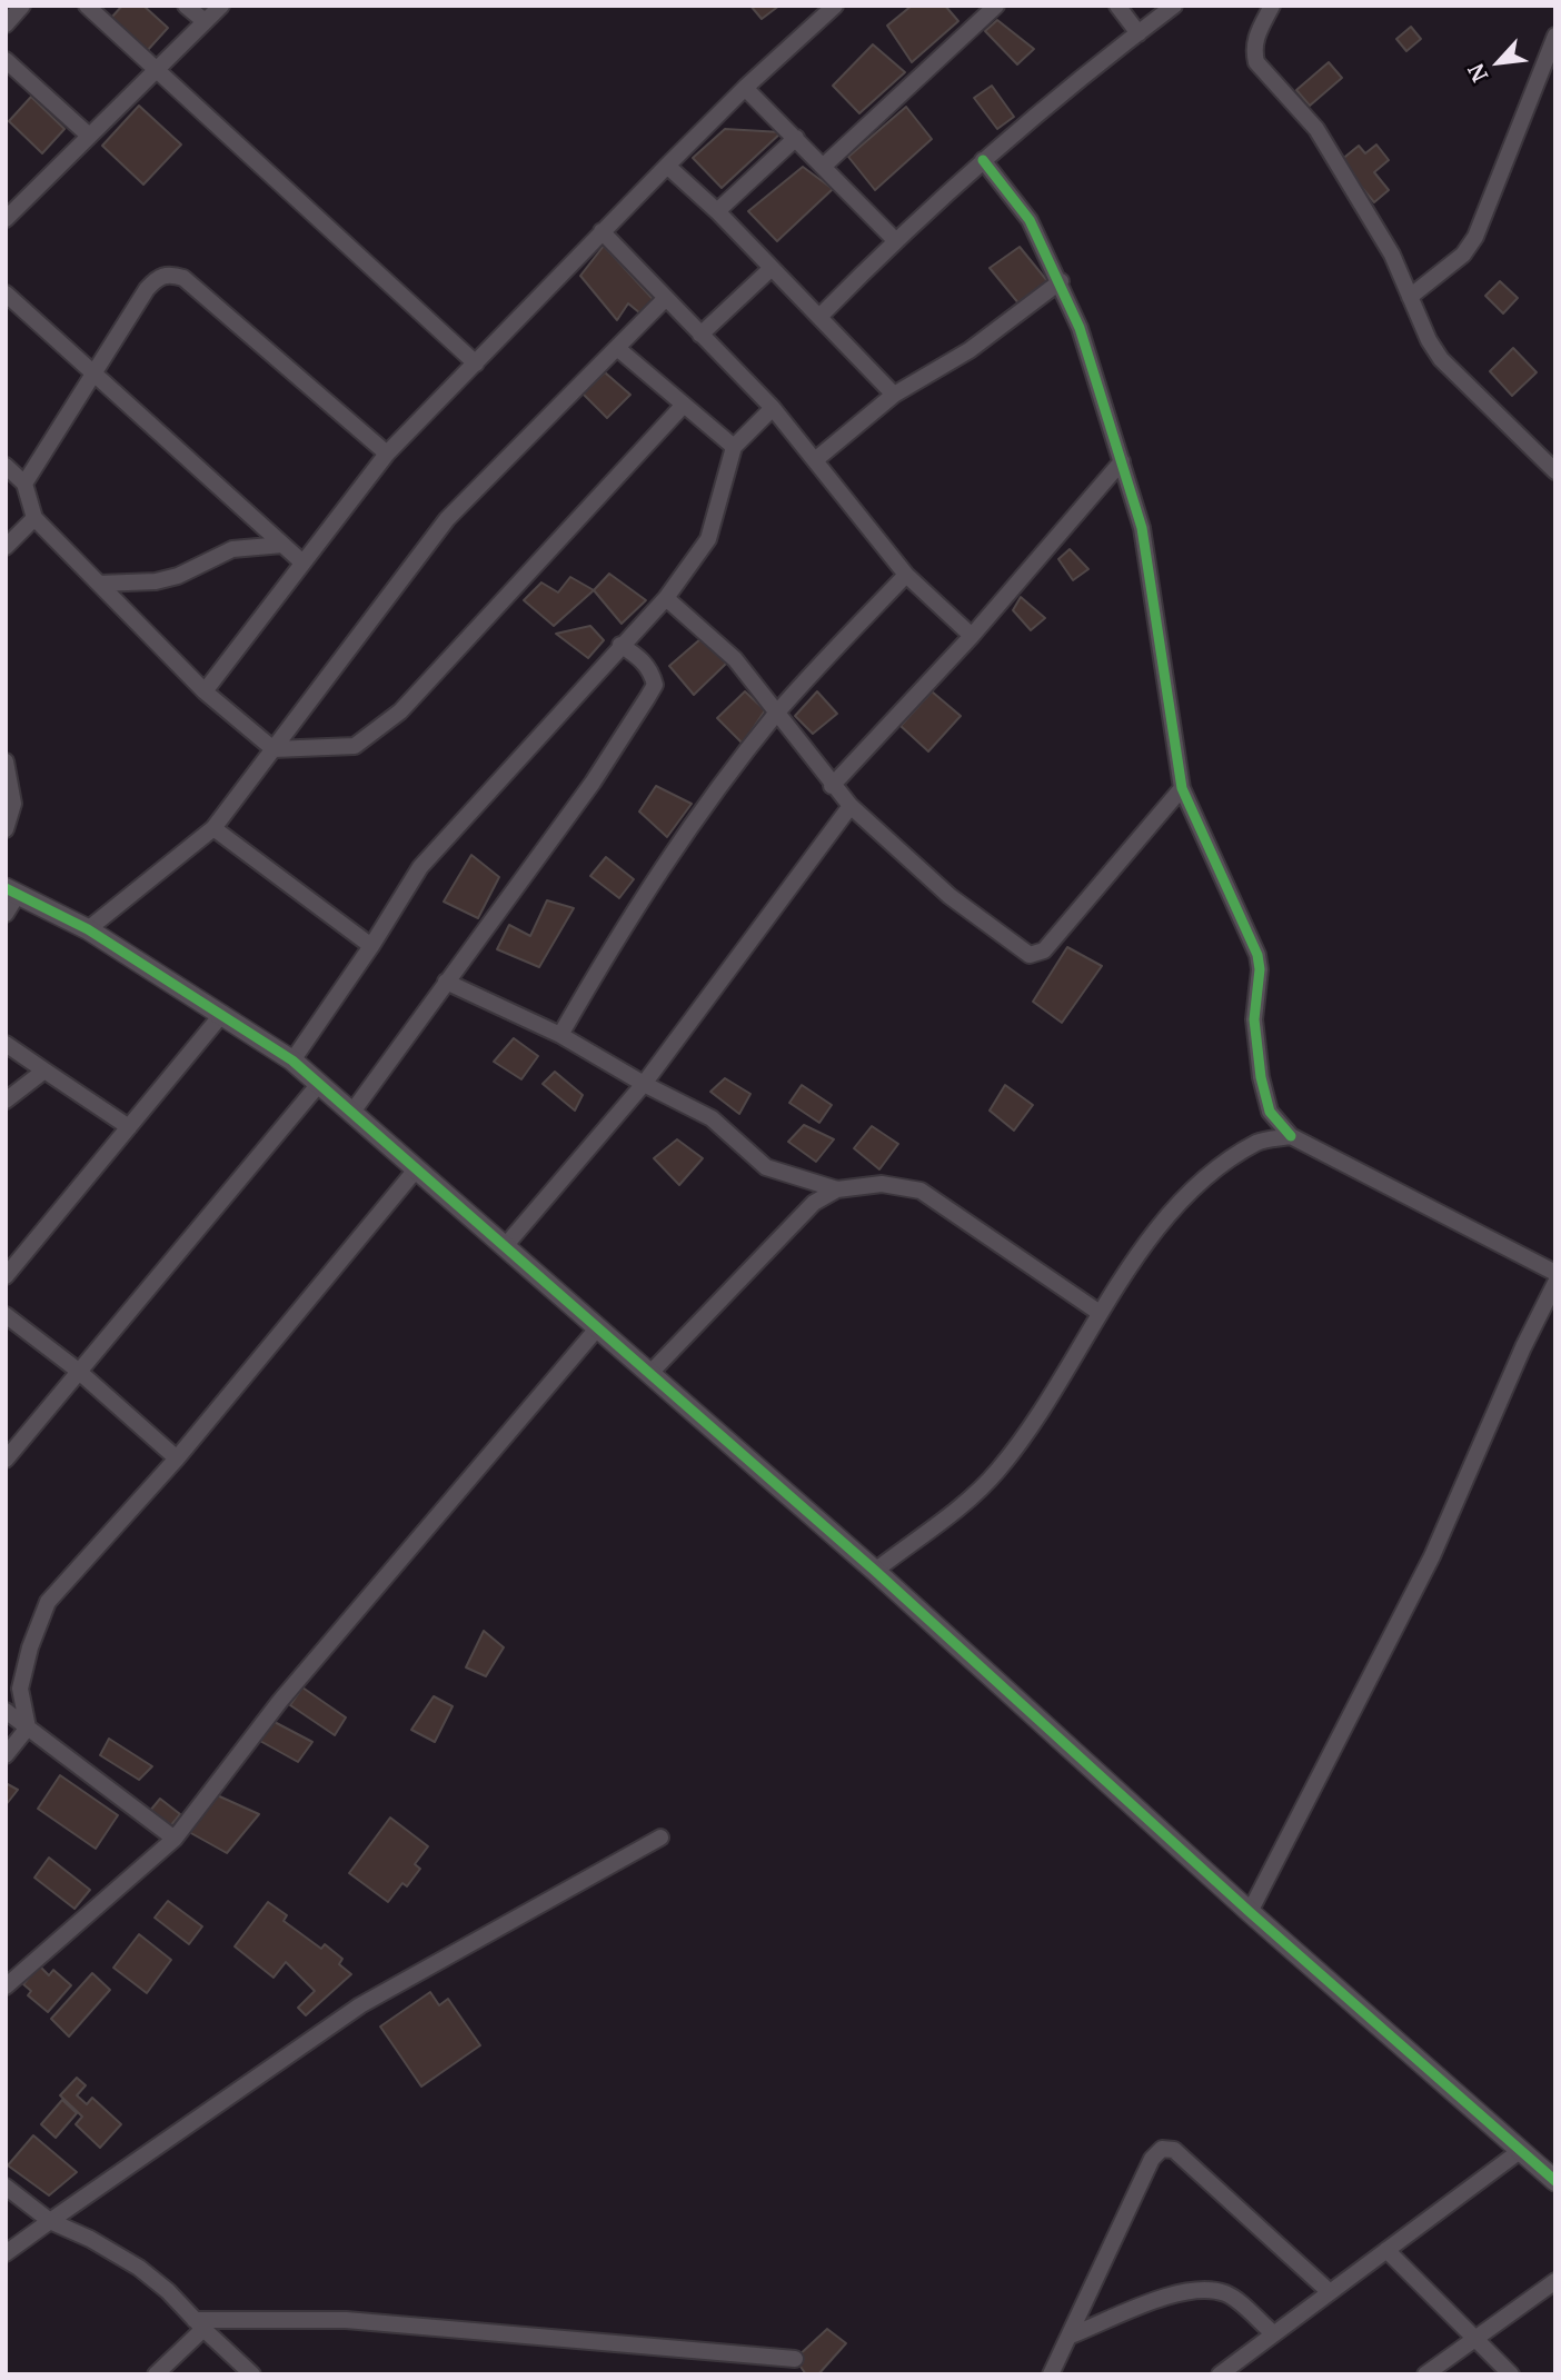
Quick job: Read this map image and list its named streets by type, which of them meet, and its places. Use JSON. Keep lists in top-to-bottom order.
{
  "north": "bottom left"
}
